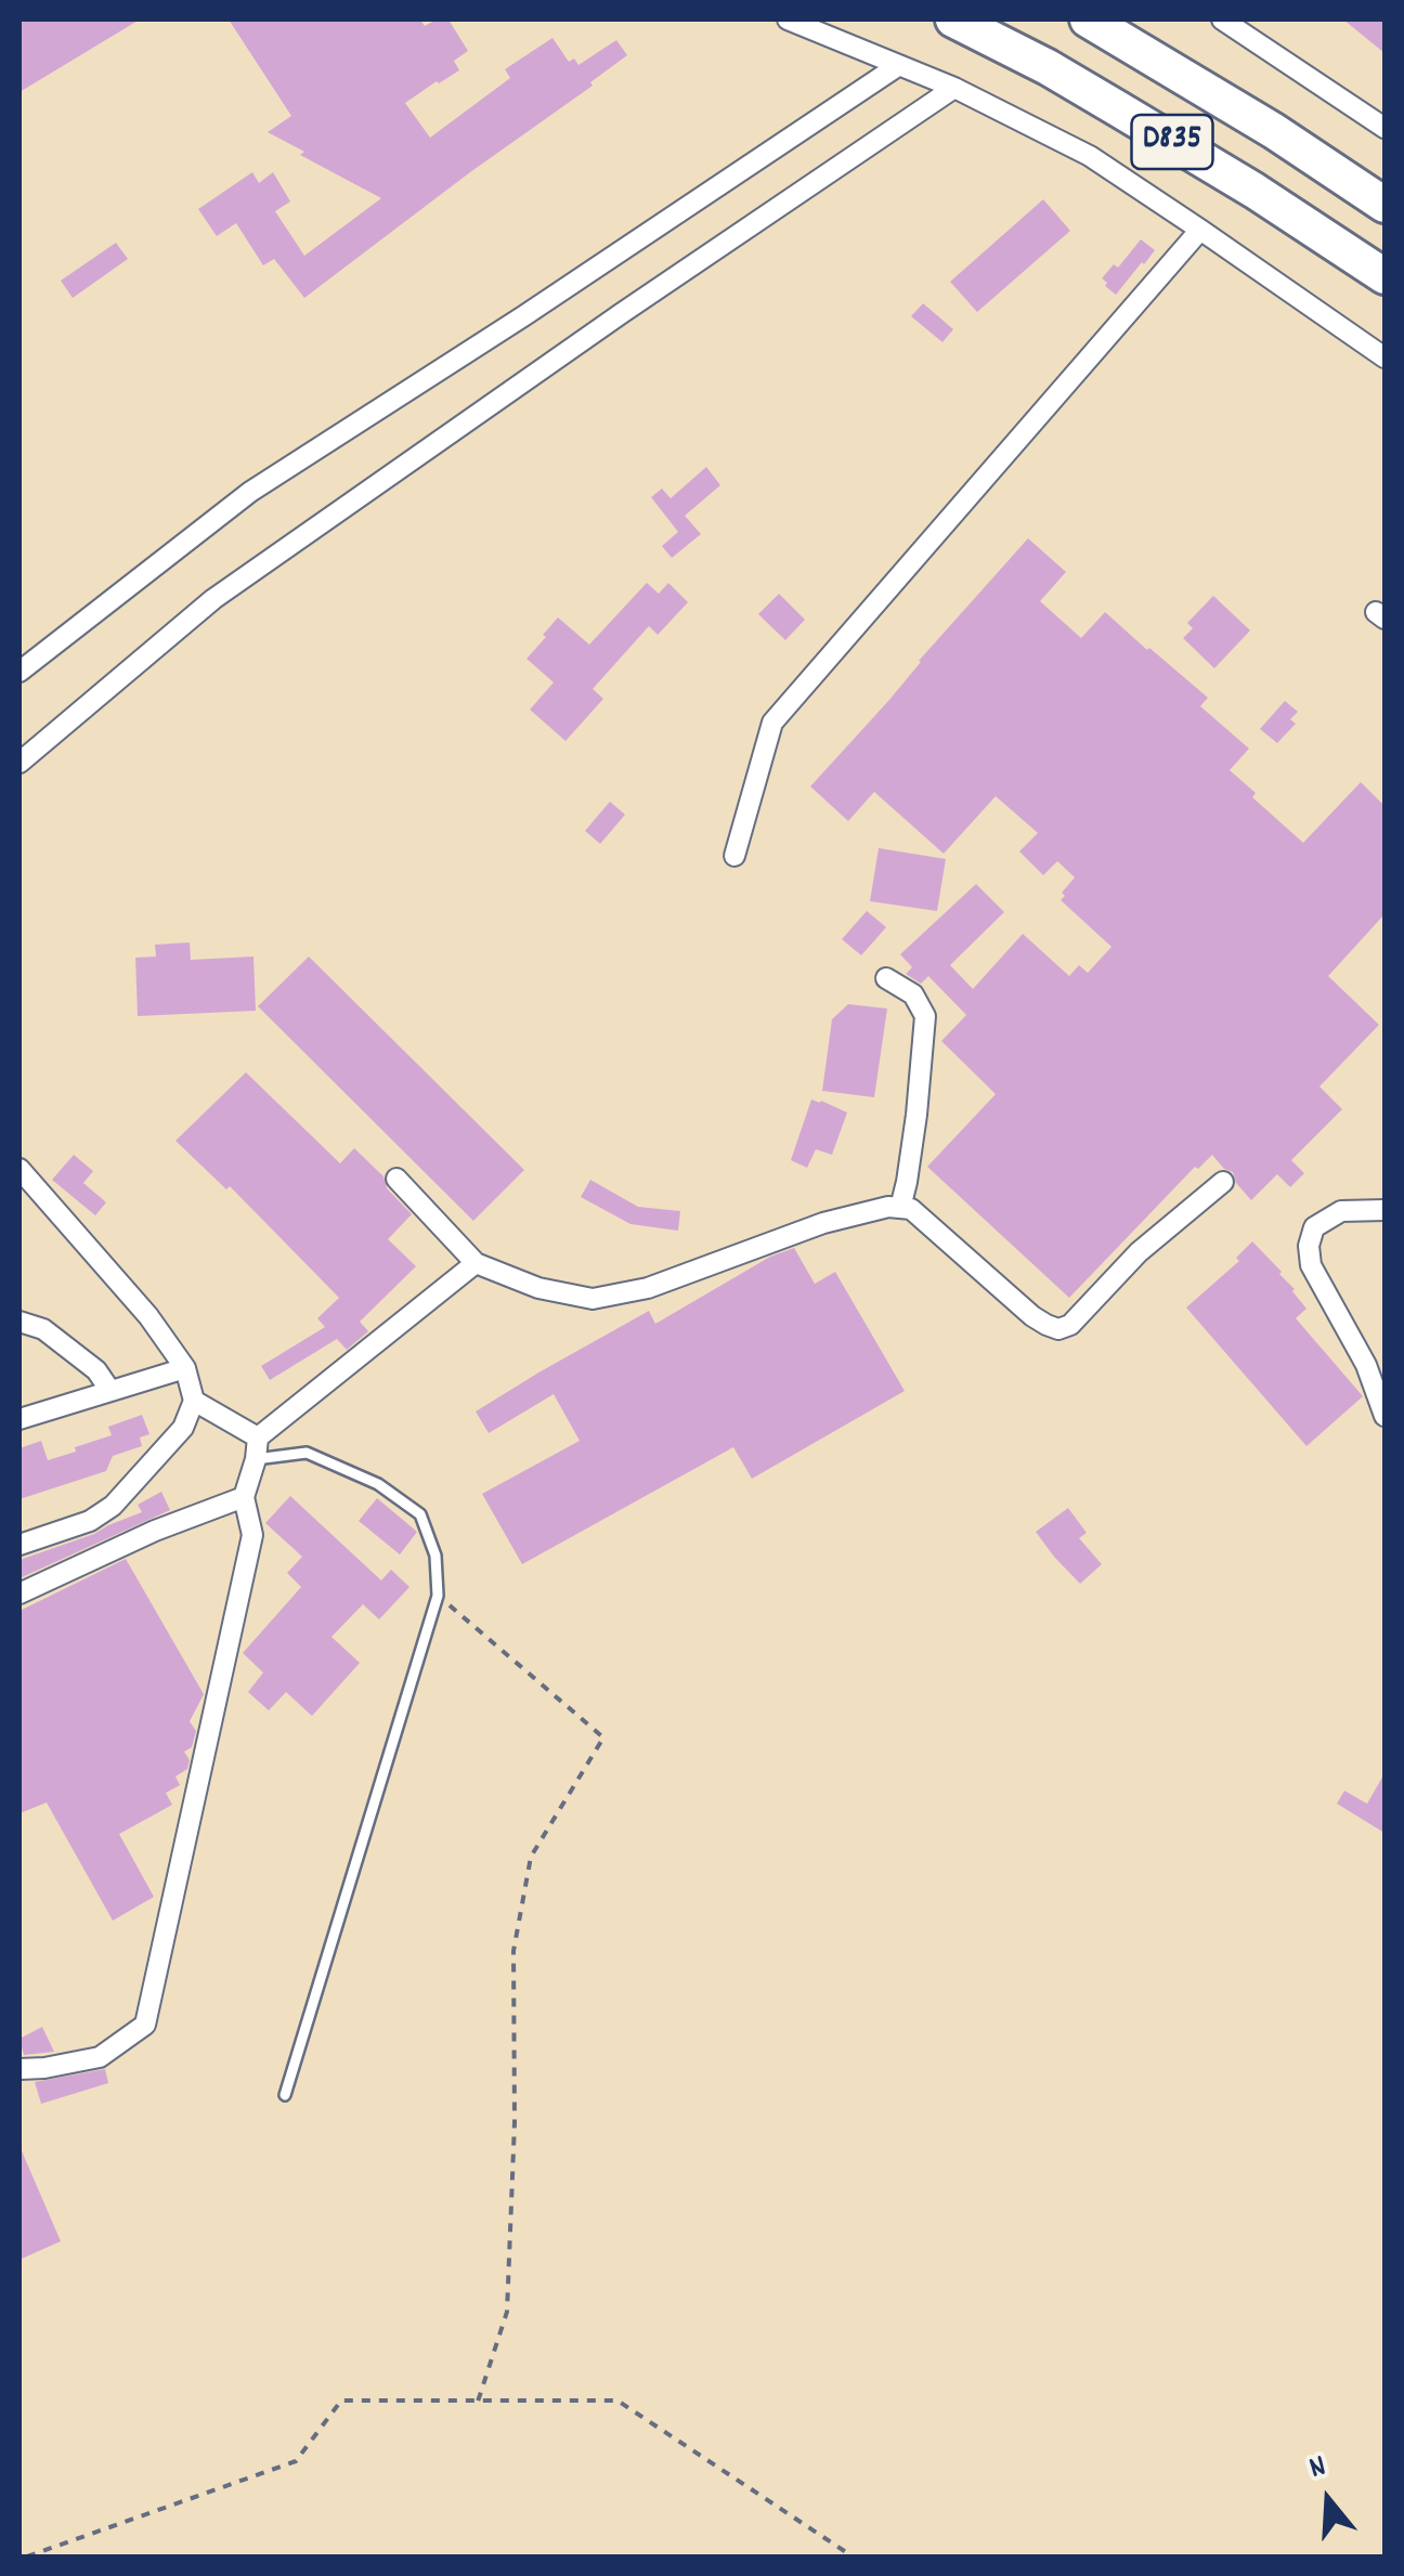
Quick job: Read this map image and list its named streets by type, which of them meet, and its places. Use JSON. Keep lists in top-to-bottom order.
{
  "streets": {
    "highway": ["D835"]
  },
  "north": "top"
}
